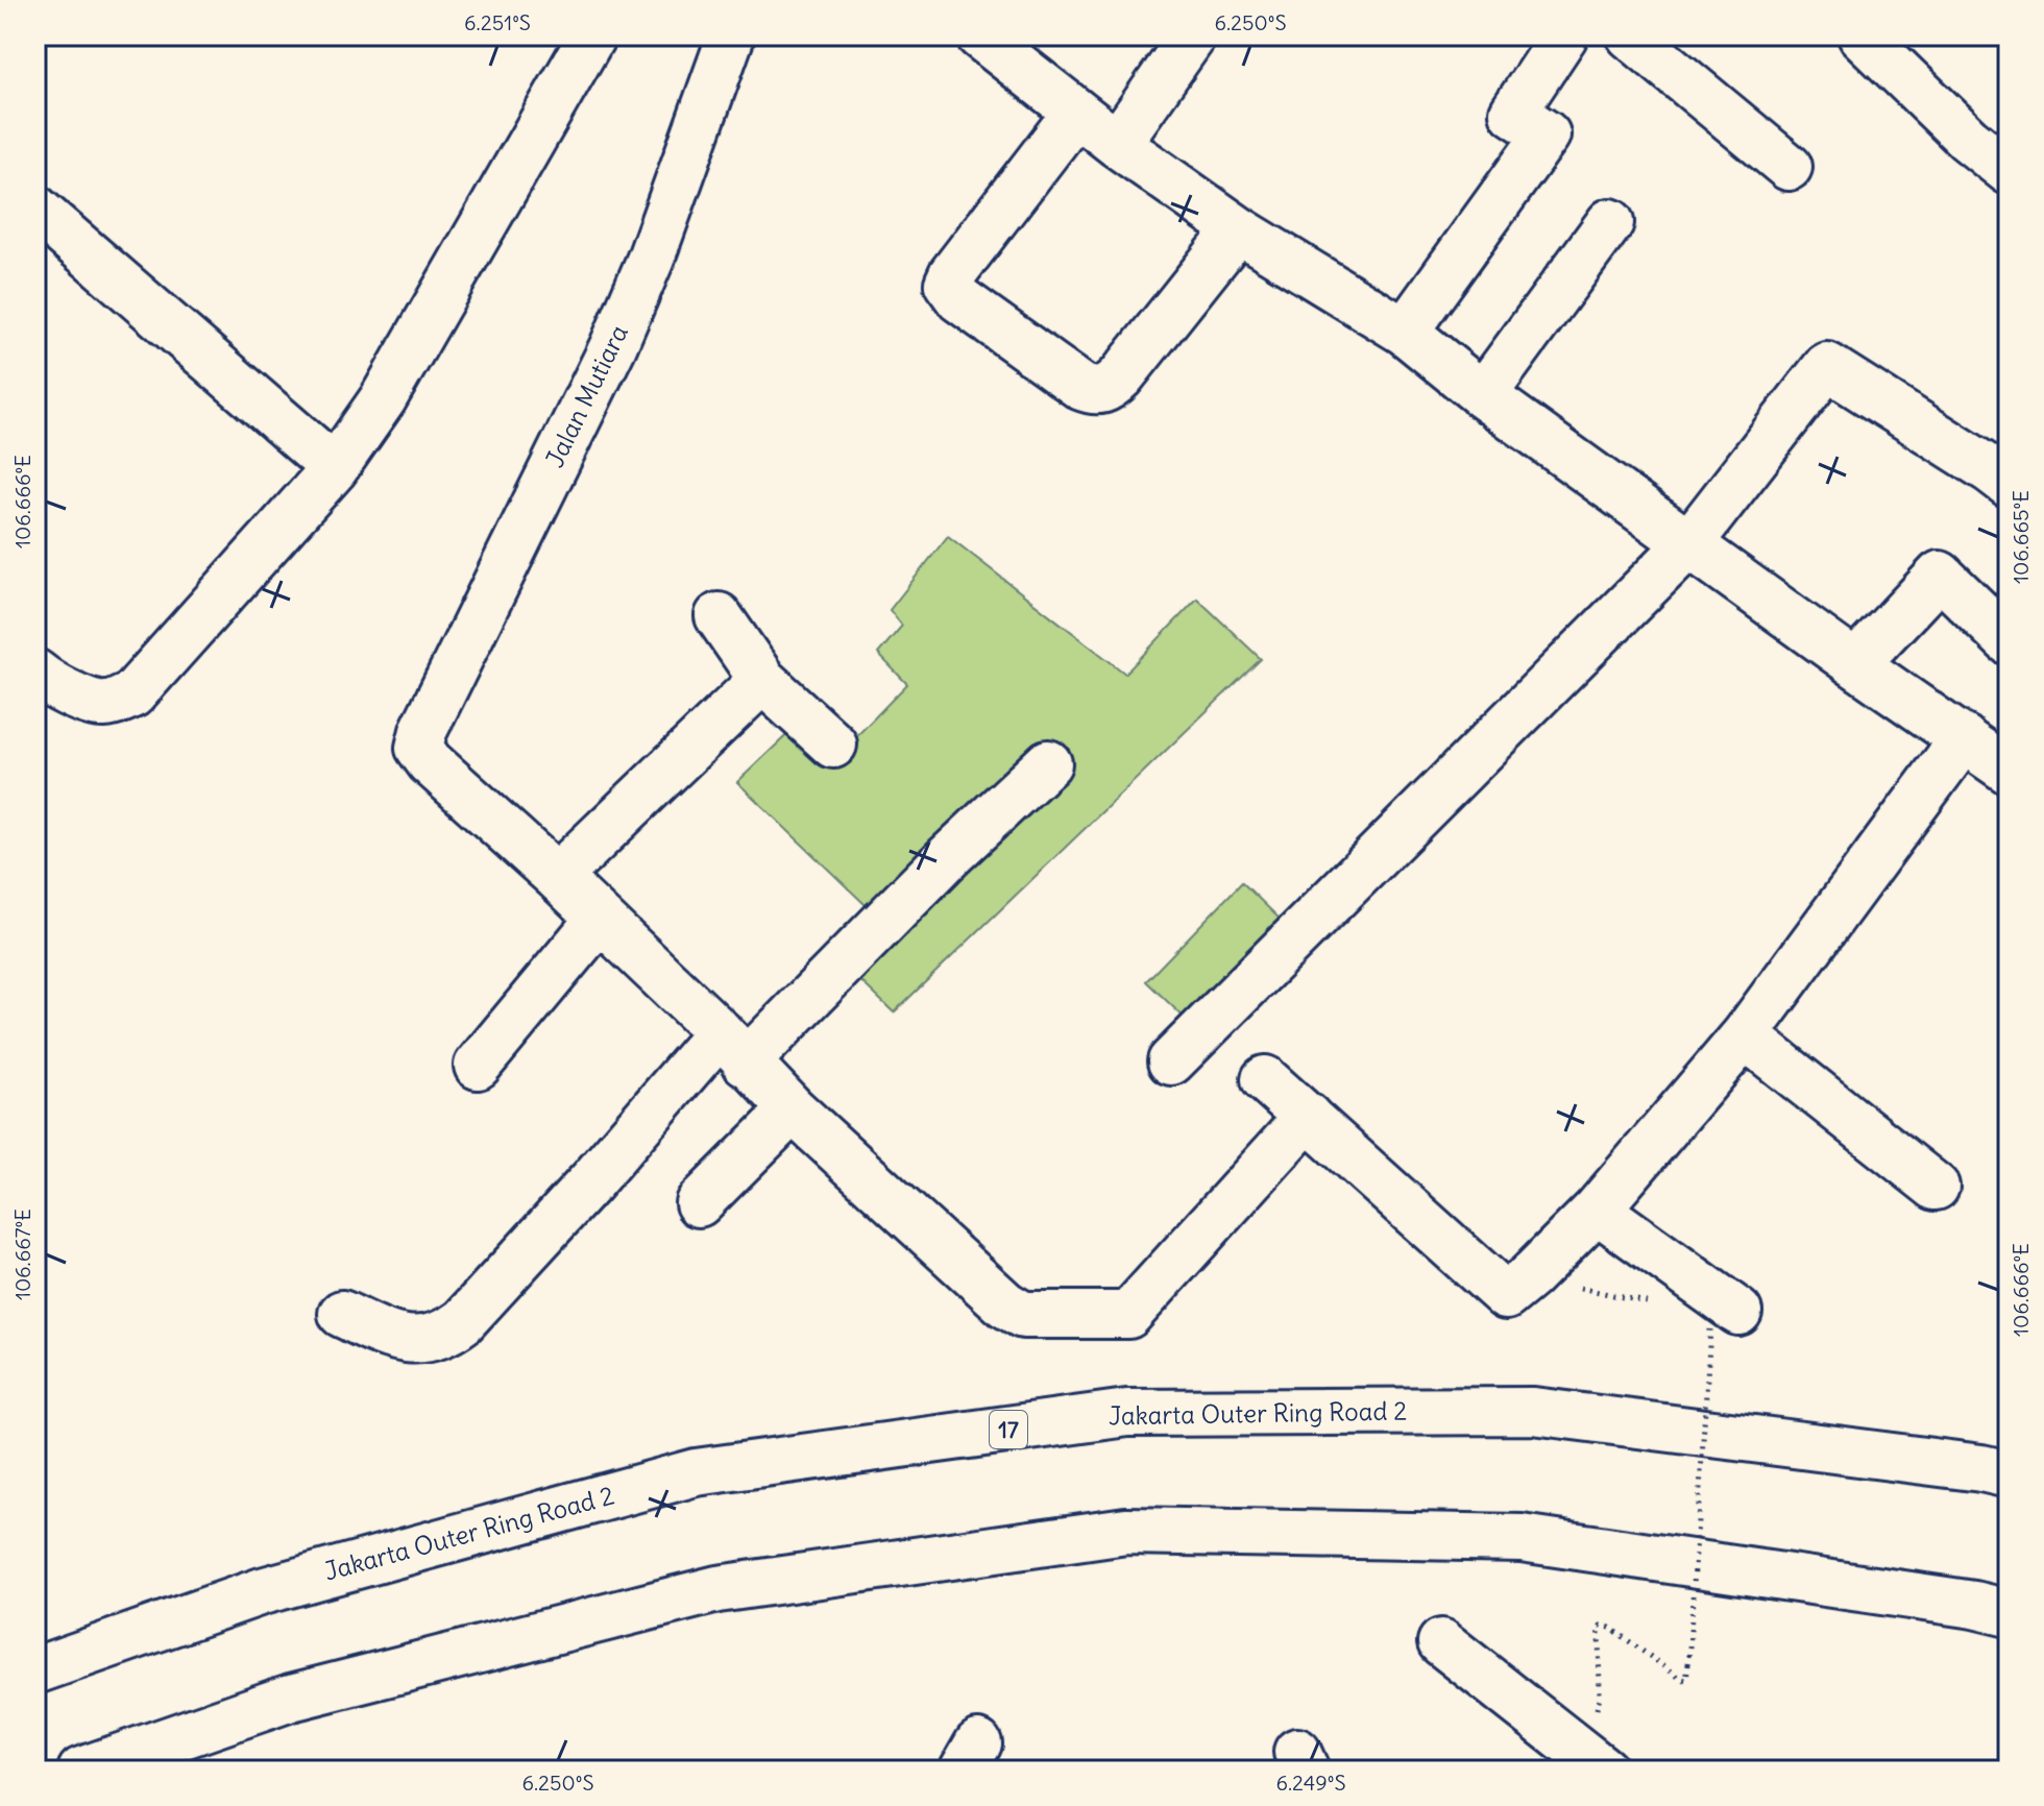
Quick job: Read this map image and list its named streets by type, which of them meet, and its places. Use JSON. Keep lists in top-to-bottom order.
{
  "streets": {
    "main road": ["Jalan Mutiara", "Jakarta Outer Ring Road 2", "17"]
  },
  "coordinates": [
    "6.251°S",
    "6.250°S",
    "106.666°E",
    "106.665°E",
    "106.667°E",
    "6.249°S"
  ]
}
